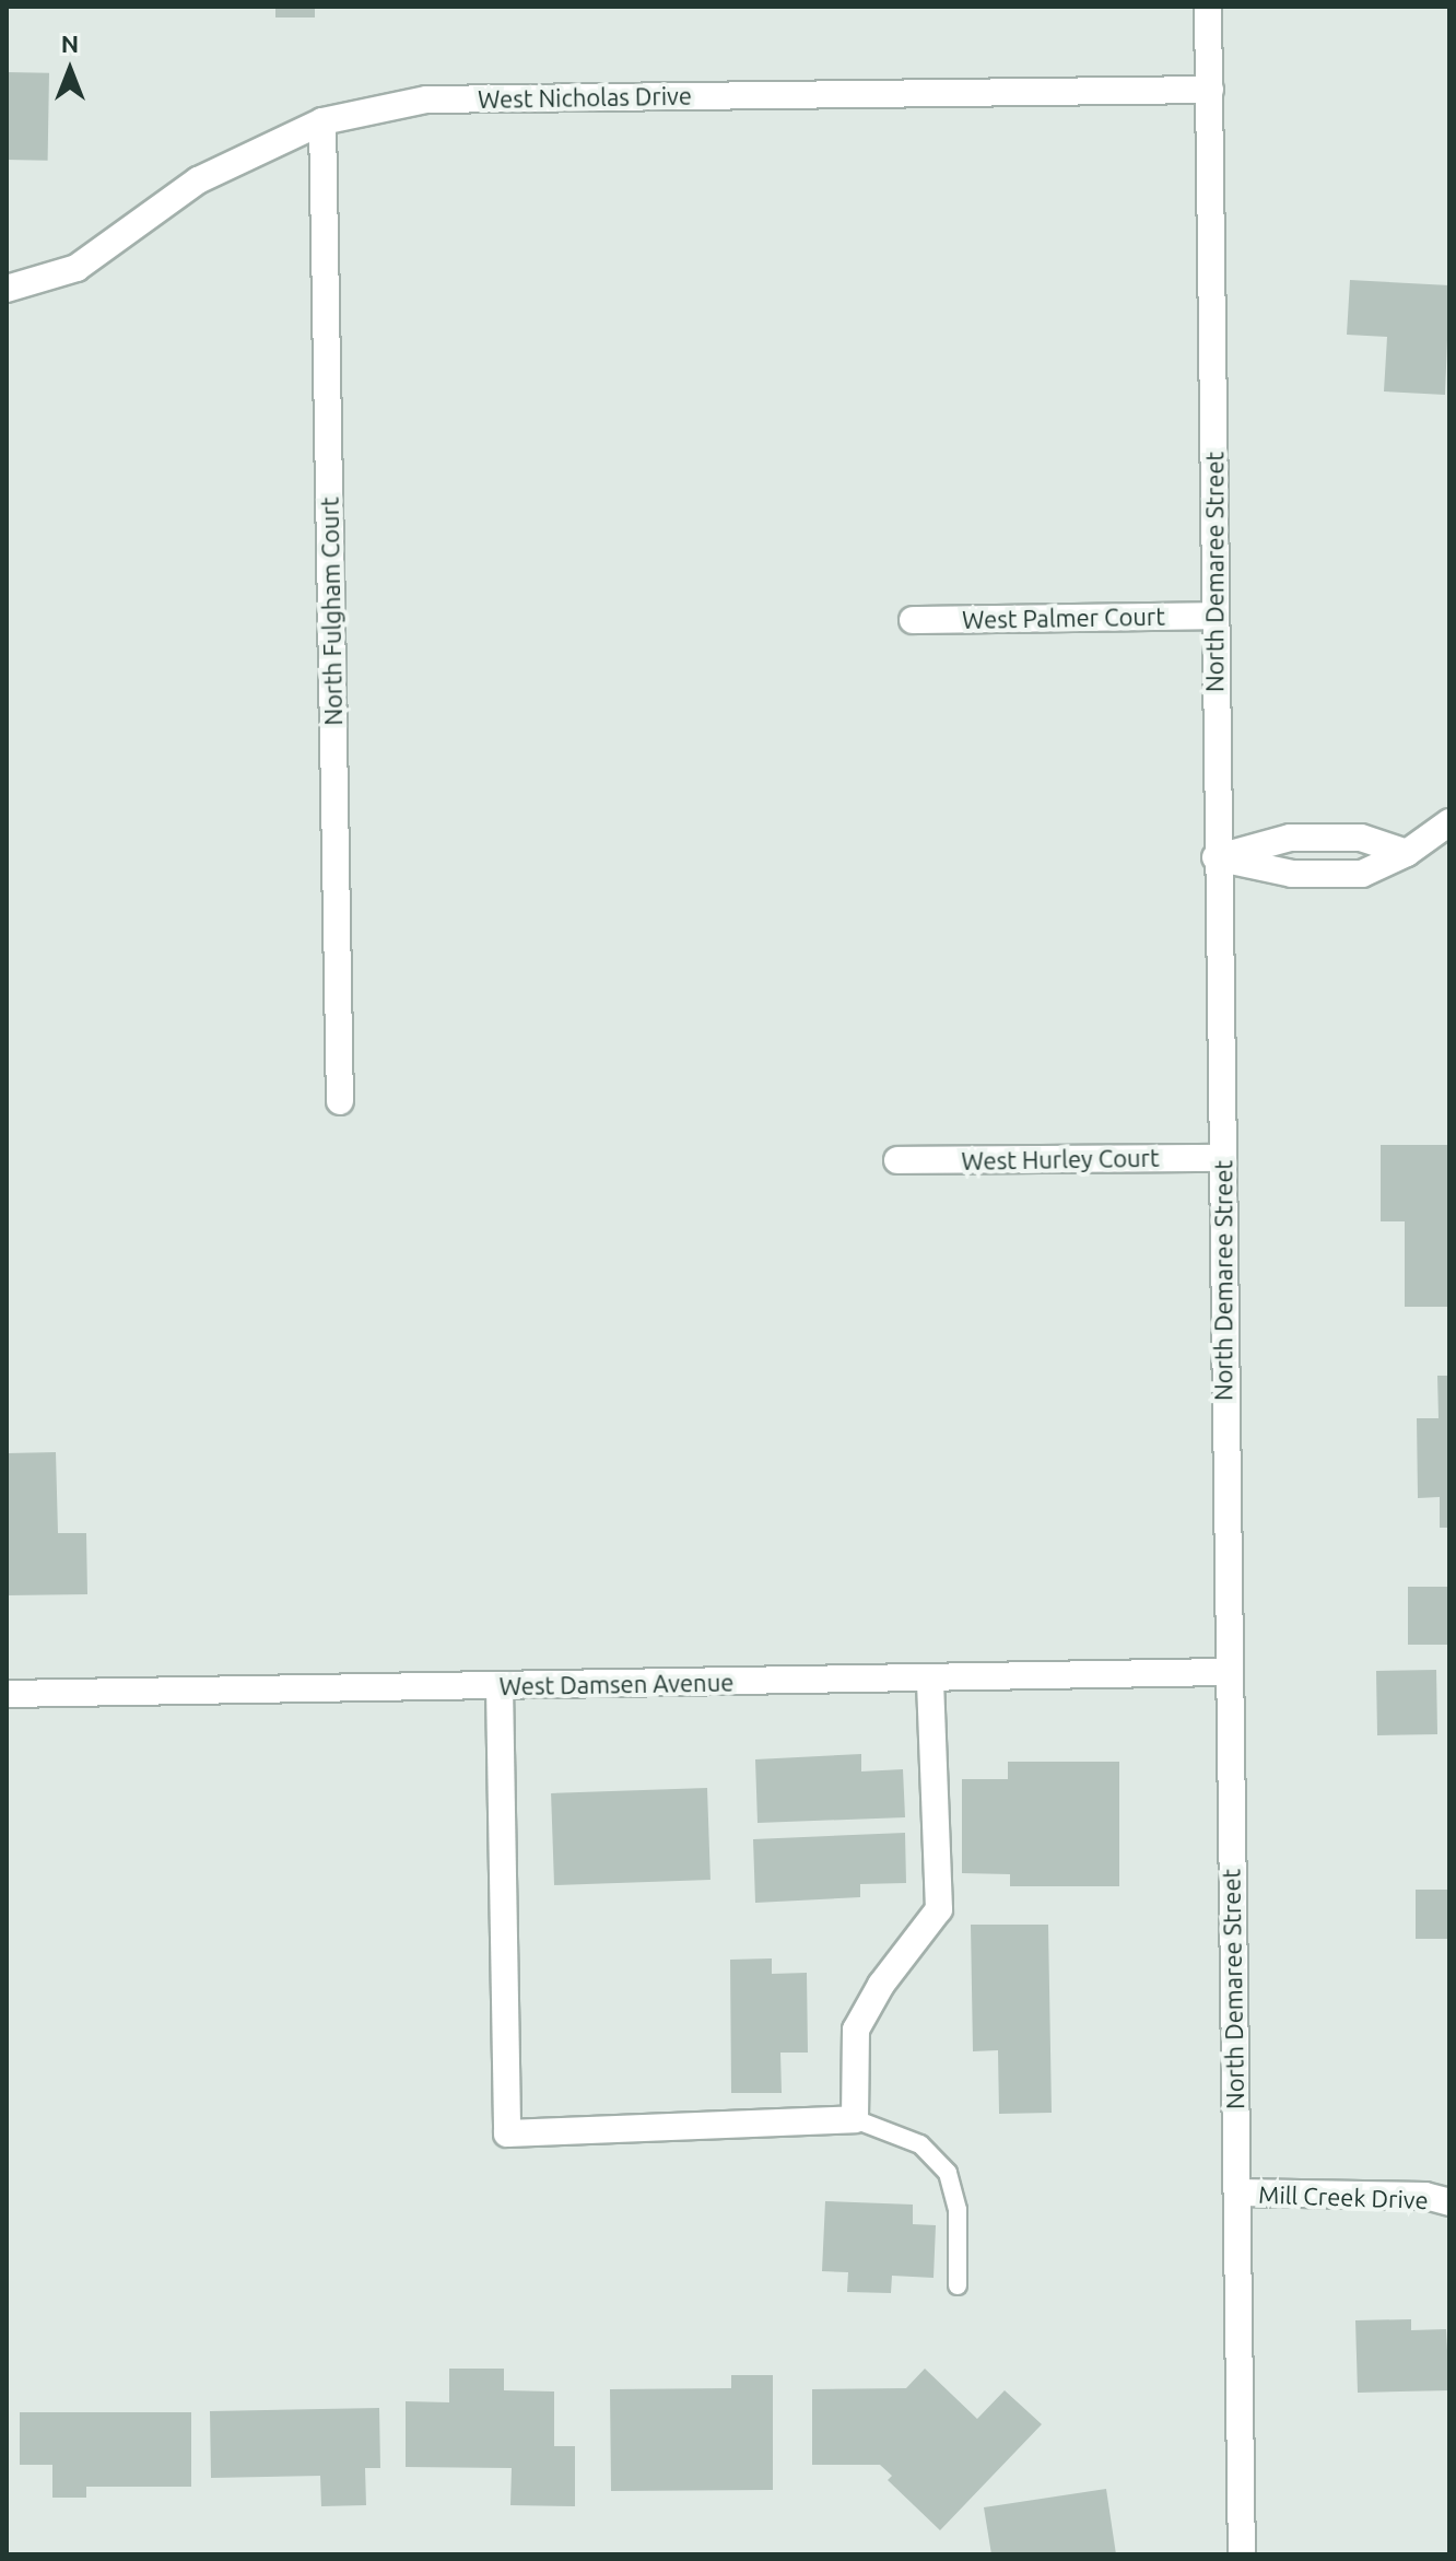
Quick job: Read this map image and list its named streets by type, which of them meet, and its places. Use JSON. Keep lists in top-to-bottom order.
{
  "streets": {
    "street": [
      "West Nicholas Drive",
      "North Demaree Street",
      "North Fulgham Court",
      "West Palmer Court",
      "West Hurley Court",
      "West Damsen Avenue",
      "Mill Creek Drive"
    ]
  },
  "crossings": [
    ["West Nicholas Drive", "North Demaree Street"],
    ["West Nicholas Drive", "North Fulgham Court"],
    ["North Demaree Street", "West Palmer Court"],
    ["North Demaree Street", "West Hurley Court"],
    ["North Demaree Street", "West Damsen Avenue"],
    ["North Demaree Street", "Mill Creek Drive"]
  ],
  "north": "top"
}
